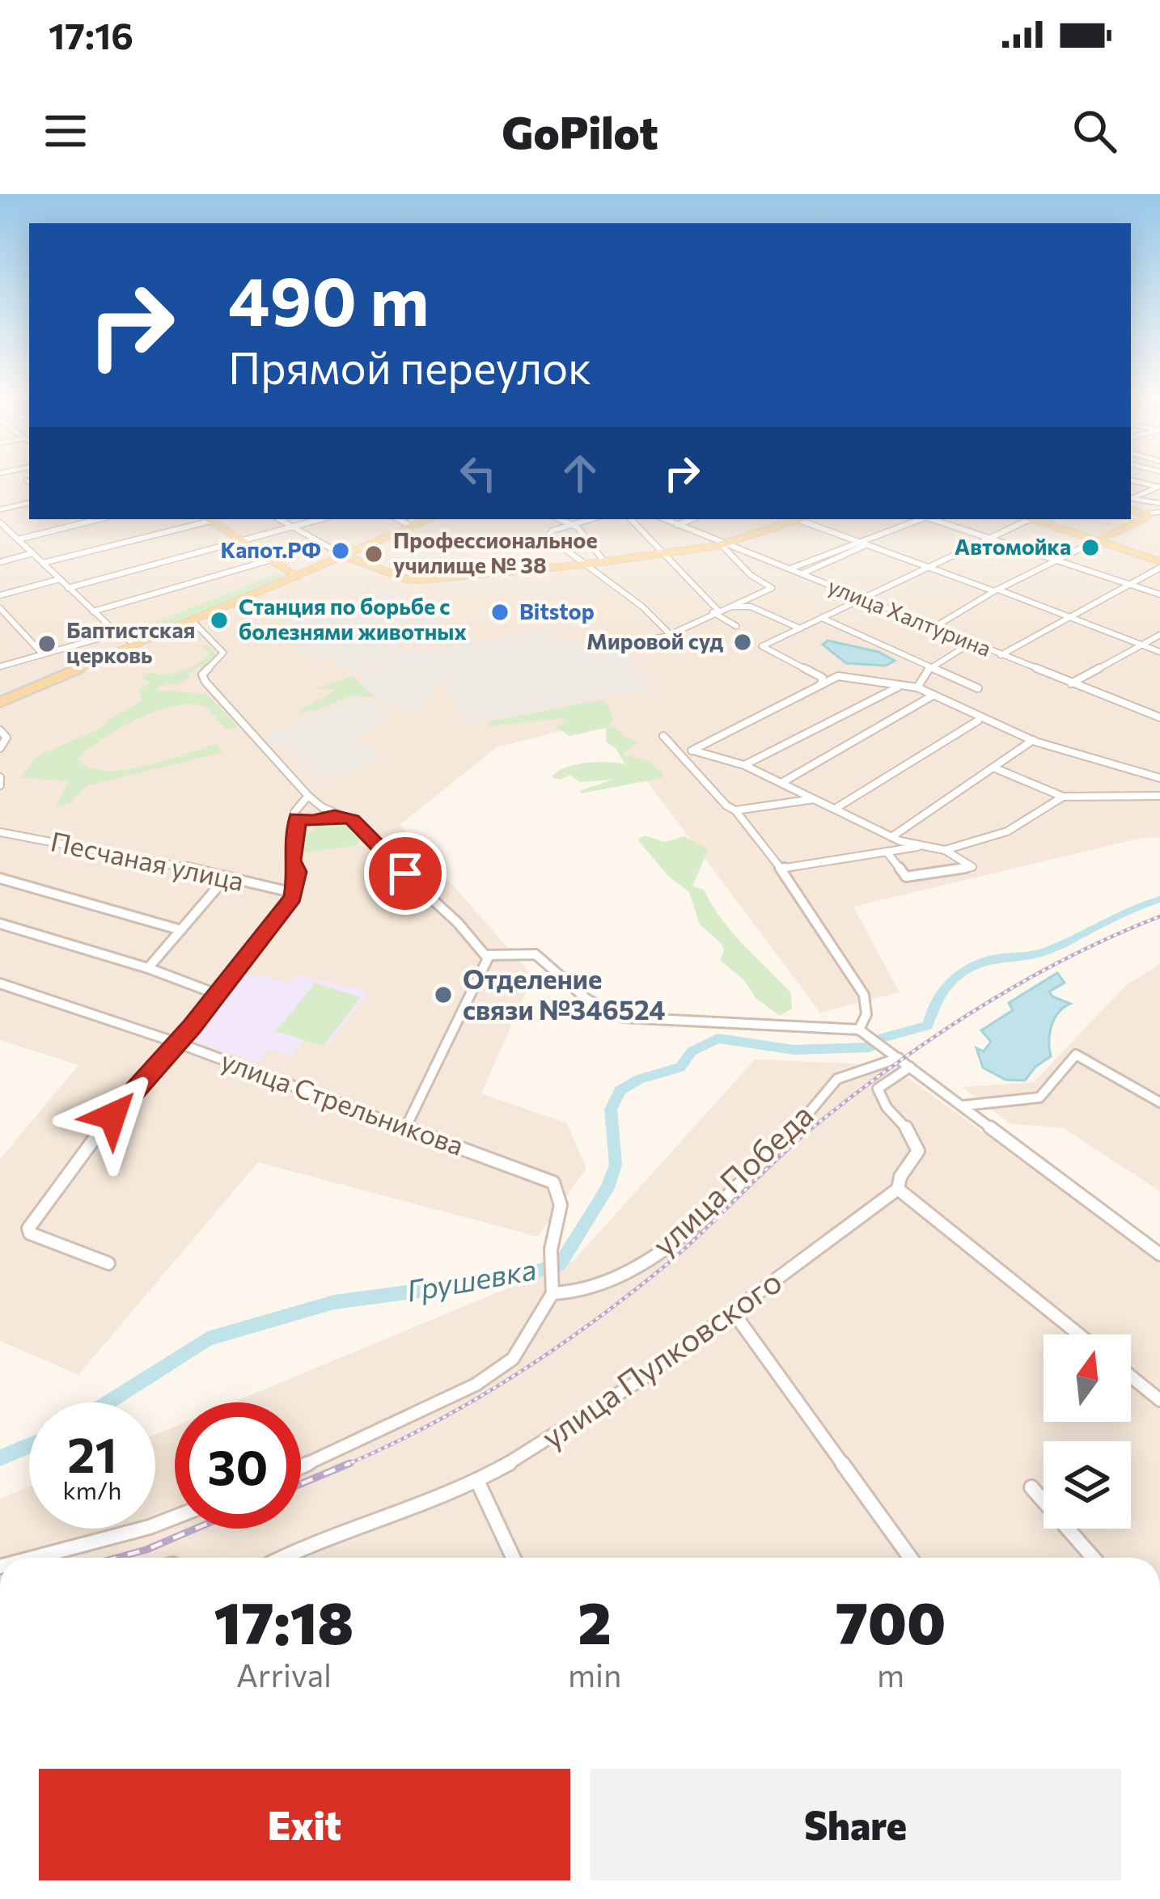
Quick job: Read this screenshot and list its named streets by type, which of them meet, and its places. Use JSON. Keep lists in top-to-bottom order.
{
  "streets": {
    "street": [
      "улица Халтурина",
      "Песчаная улица",
      "улица Стрельникова",
      "улица Победа",
      "улица Пулковского"
    ]
  },
  "crossings": [
    ["улица Стрельникова", "улица Победа"]
  ],
  "water": ["Грушевка"],
  "places": [
    "Автомойка",
    "Капот.РФ",
    "Профессиональное училище № 38",
    "Bitstop",
    "Станция по борьбе с болезнями животных",
    "Мировой суд",
    "Баптистская церковь",
    "Отделение связи №346524"
  ],
  "north": "top",
  "page": {
    "status": "17:16",
    "header": "GoPilot",
    "turn": ["490 m", "Прямой переулок"],
    "speed": "21 km/h",
    "limit": "30",
    "eta": [
      "17:18",
      "Arrival",
      "2",
      "min",
      "700",
      "m"
    ],
    "buttons": ["Exit", "Share"]
  }
}
